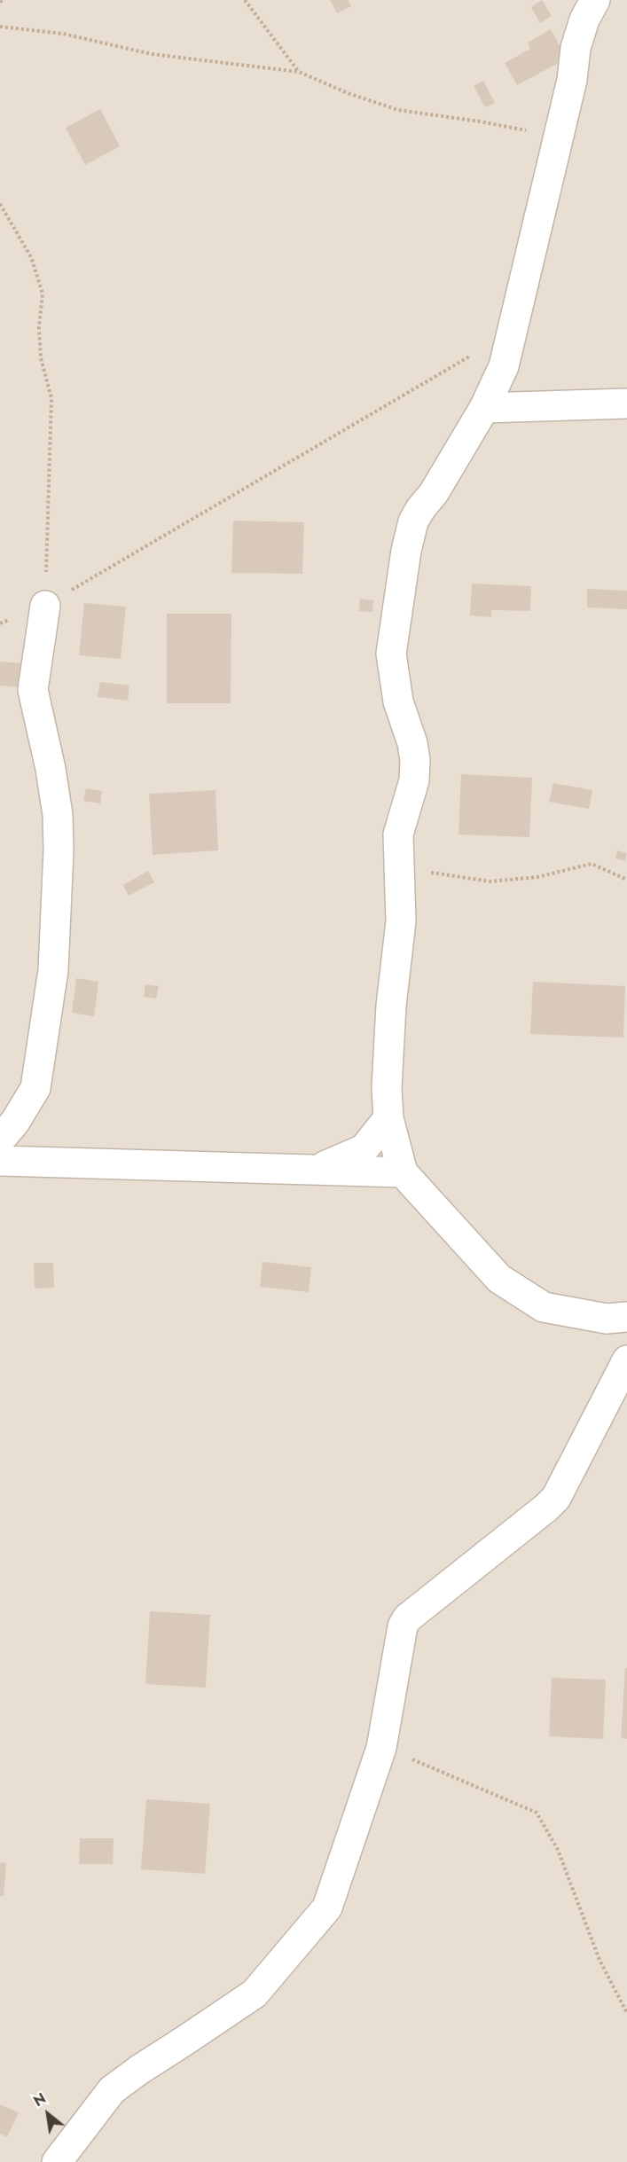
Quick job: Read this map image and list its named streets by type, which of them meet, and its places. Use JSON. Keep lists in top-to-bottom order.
{
  "north": "top left"
}
